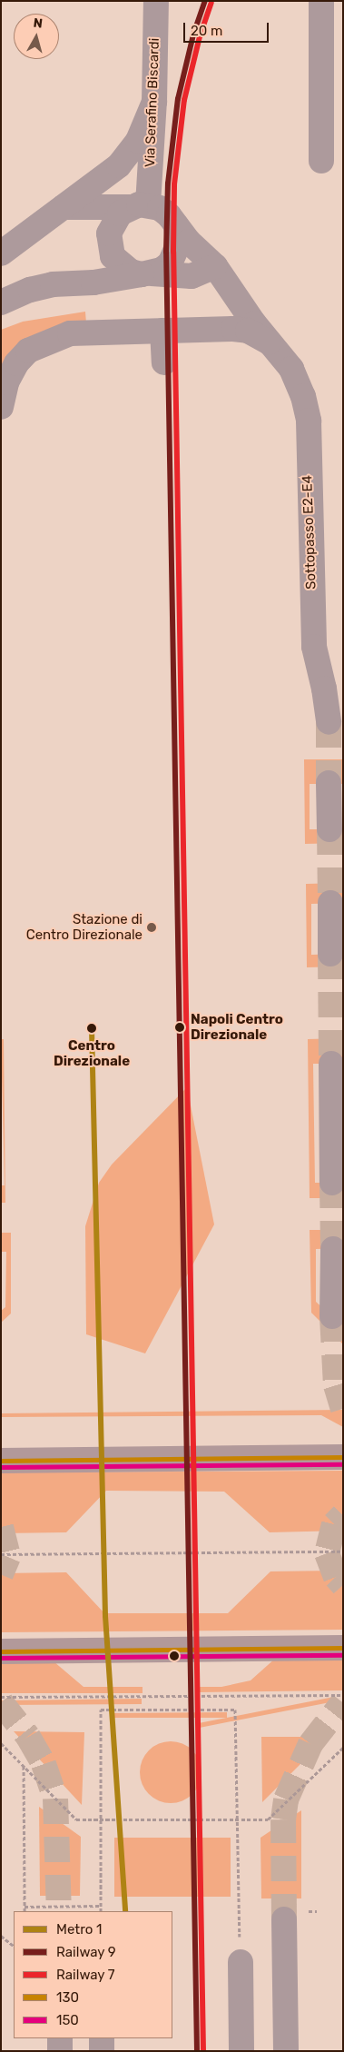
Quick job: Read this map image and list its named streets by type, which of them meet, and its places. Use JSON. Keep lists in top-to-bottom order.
{
  "streets": {
    "street": ["Via Serafino Biscardi", "Sottopasso E2-E4"]
  },
  "crossings": [
    ["Via Serafino Biscardi", "Sottopasso E2-E4"]
  ],
  "places": ["Stazione di Centro Direzionale", "Napoli Centro Direzionale", "Centro Direzionale"],
  "lines": [
    "rail line 9",
    "rail line 7",
    "metro line 1",
    "transit line 130",
    "transit line 150"
  ],
  "legend": [
    "Metro 1",
    "Railway 9",
    "Railway 7",
    "130",
    "150"
  ],
  "scale_bar": "20 m",
  "north": "top"
}
